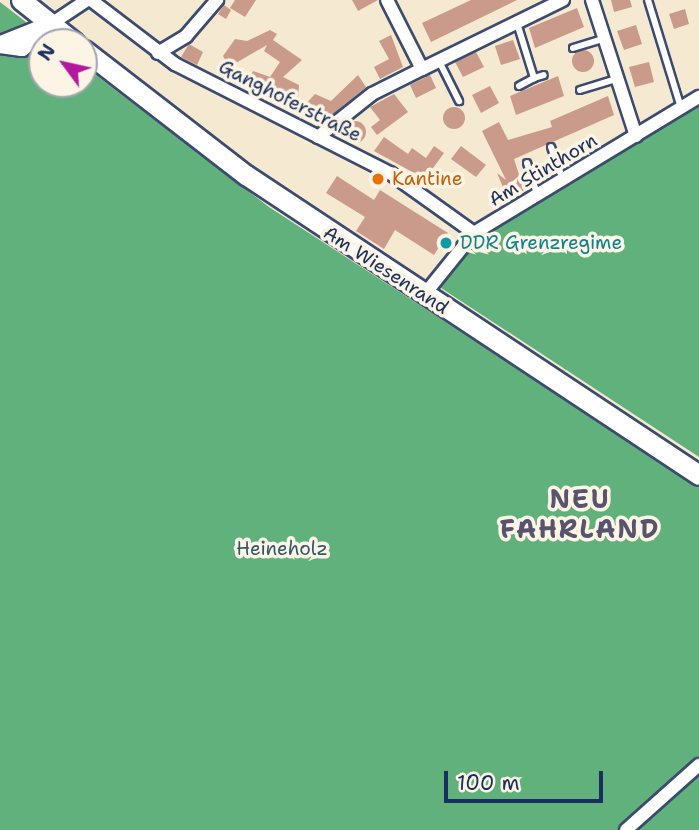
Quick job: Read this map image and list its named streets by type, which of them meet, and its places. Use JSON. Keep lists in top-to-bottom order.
{
  "streets": {
    "main road": ["Am Wiesenrand"],
    "street": ["Ganghoferstraße", "Am Stinthorn"]
  },
  "crossings": [
    ["Ganghoferstraße", "Am Stinthorn"],
    ["Am Stinthorn", "Am Wiesenrand"]
  ],
  "districts": ["NEU FAHRLAND"],
  "parks": ["Heineholz"],
  "places": ["Kantine", "DDR Grenzregime"],
  "scale_bar": "100 m",
  "north": "top left"
}
